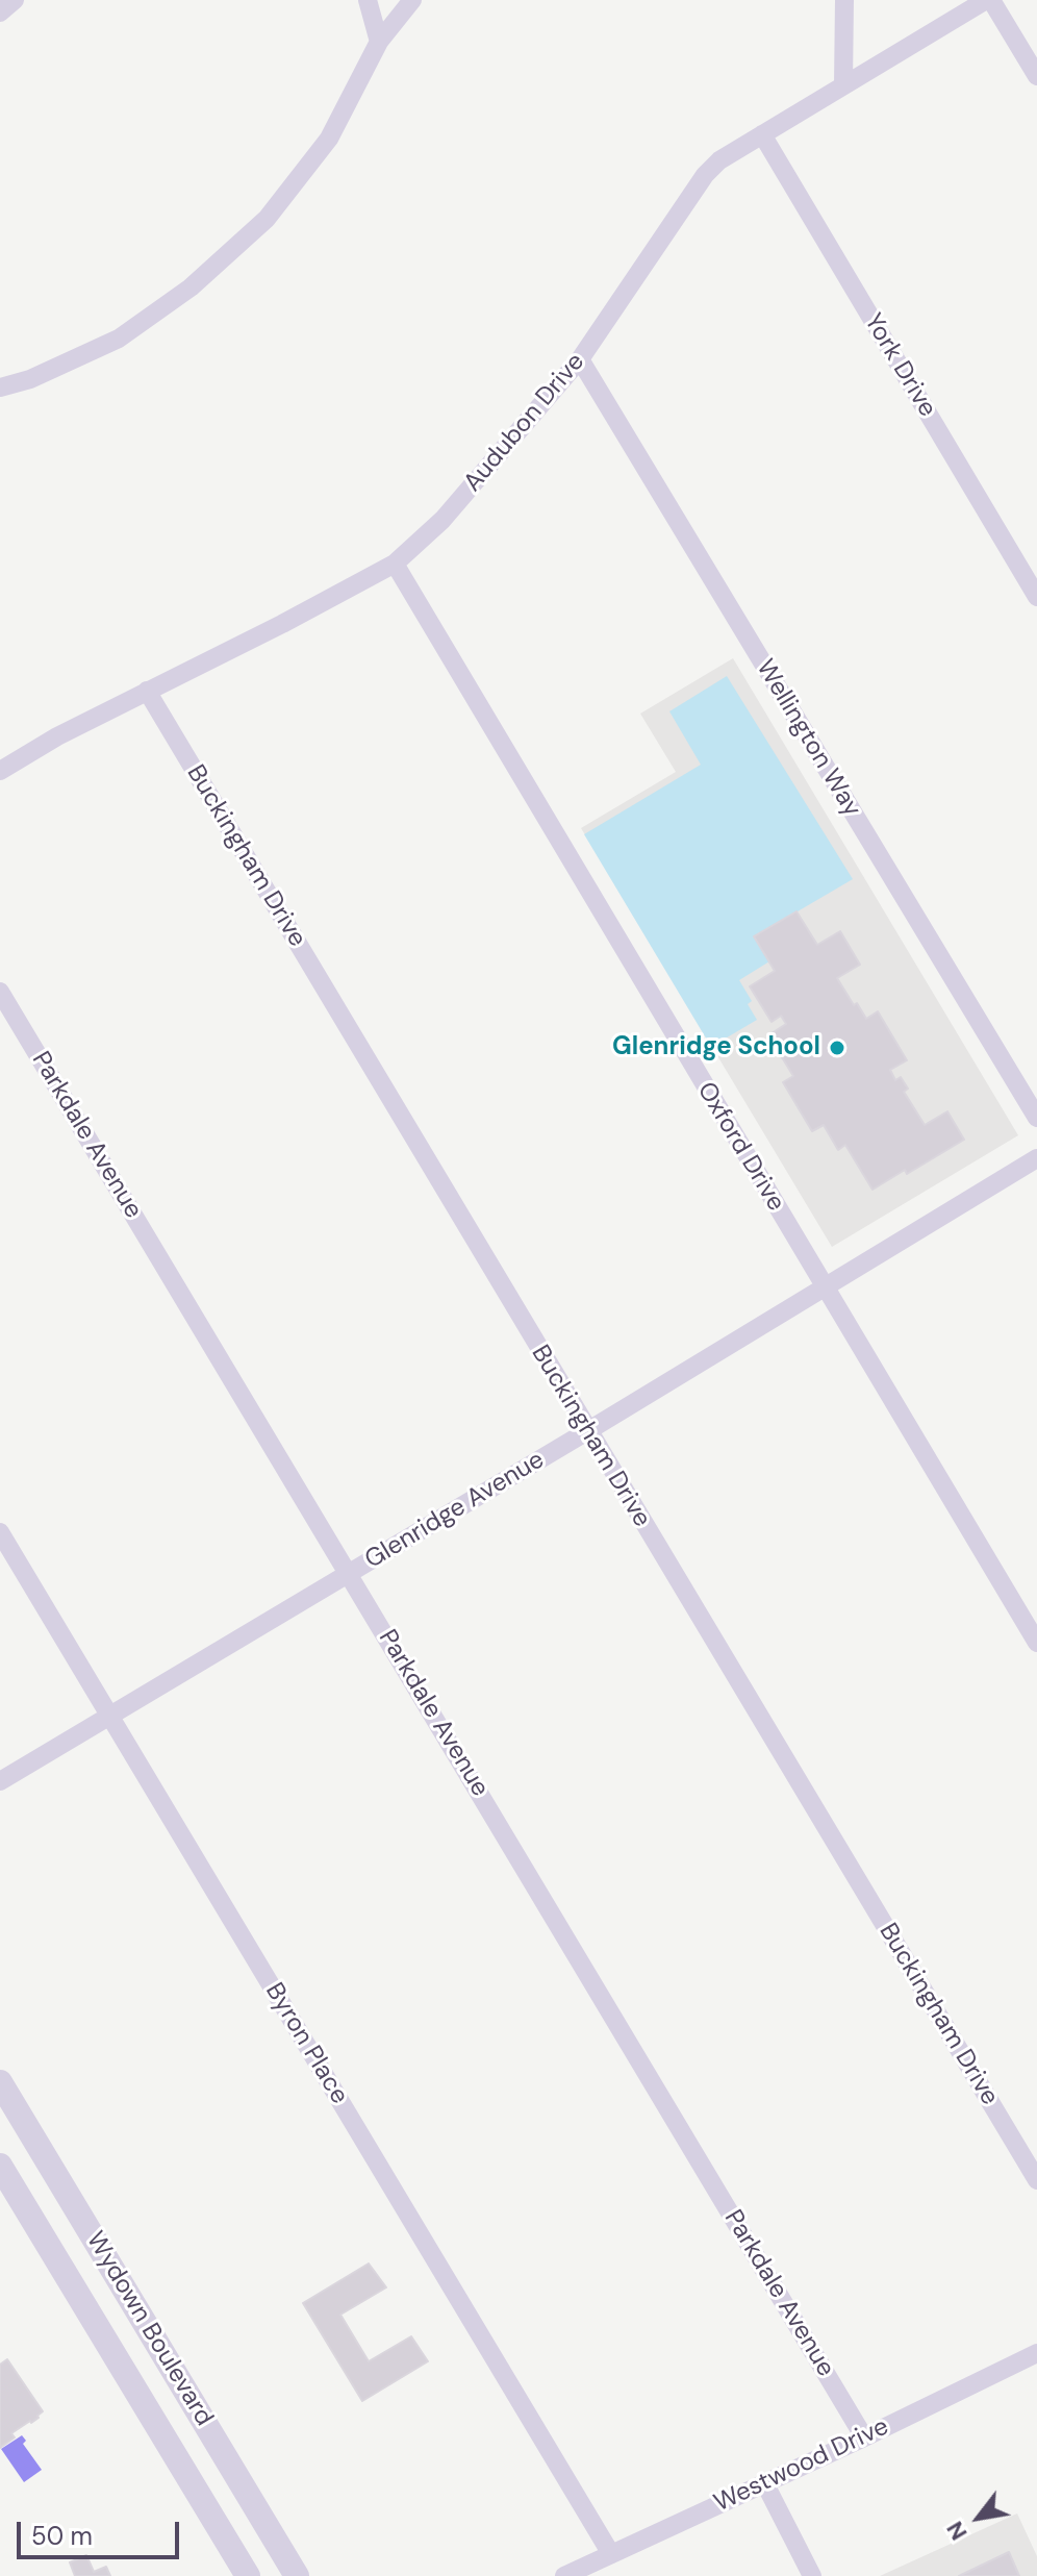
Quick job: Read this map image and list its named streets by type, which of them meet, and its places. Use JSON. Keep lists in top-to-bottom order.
{
  "streets": {
    "street": [
      "York Drive",
      "Audubon Drive",
      "Wellington Way",
      "Buckingham Drive",
      "Parkdale Avenue",
      "Oxford Drive",
      "Glenridge Avenue",
      "Byron Place",
      "Wydown Boulevard",
      "Westwood Drive"
    ]
  },
  "crossings": [
    ["York Drive", "Audubon Drive"],
    ["Audubon Drive", "Wellington Way"],
    ["Audubon Drive", "Buckingham Drive"],
    ["Audubon Drive", "Oxford Drive"],
    ["Buckingham Drive", "Glenridge Avenue"],
    ["Parkdale Avenue", "Glenridge Avenue"],
    ["Parkdale Avenue", "Westwood Drive"],
    ["Oxford Drive", "Glenridge Avenue"],
    ["Glenridge Avenue", "Byron Place"],
    ["Byron Place", "Westwood Drive"]
  ],
  "places": ["Glenridge School"],
  "scale_bar": "50 m",
  "north": "bottom left"
}
